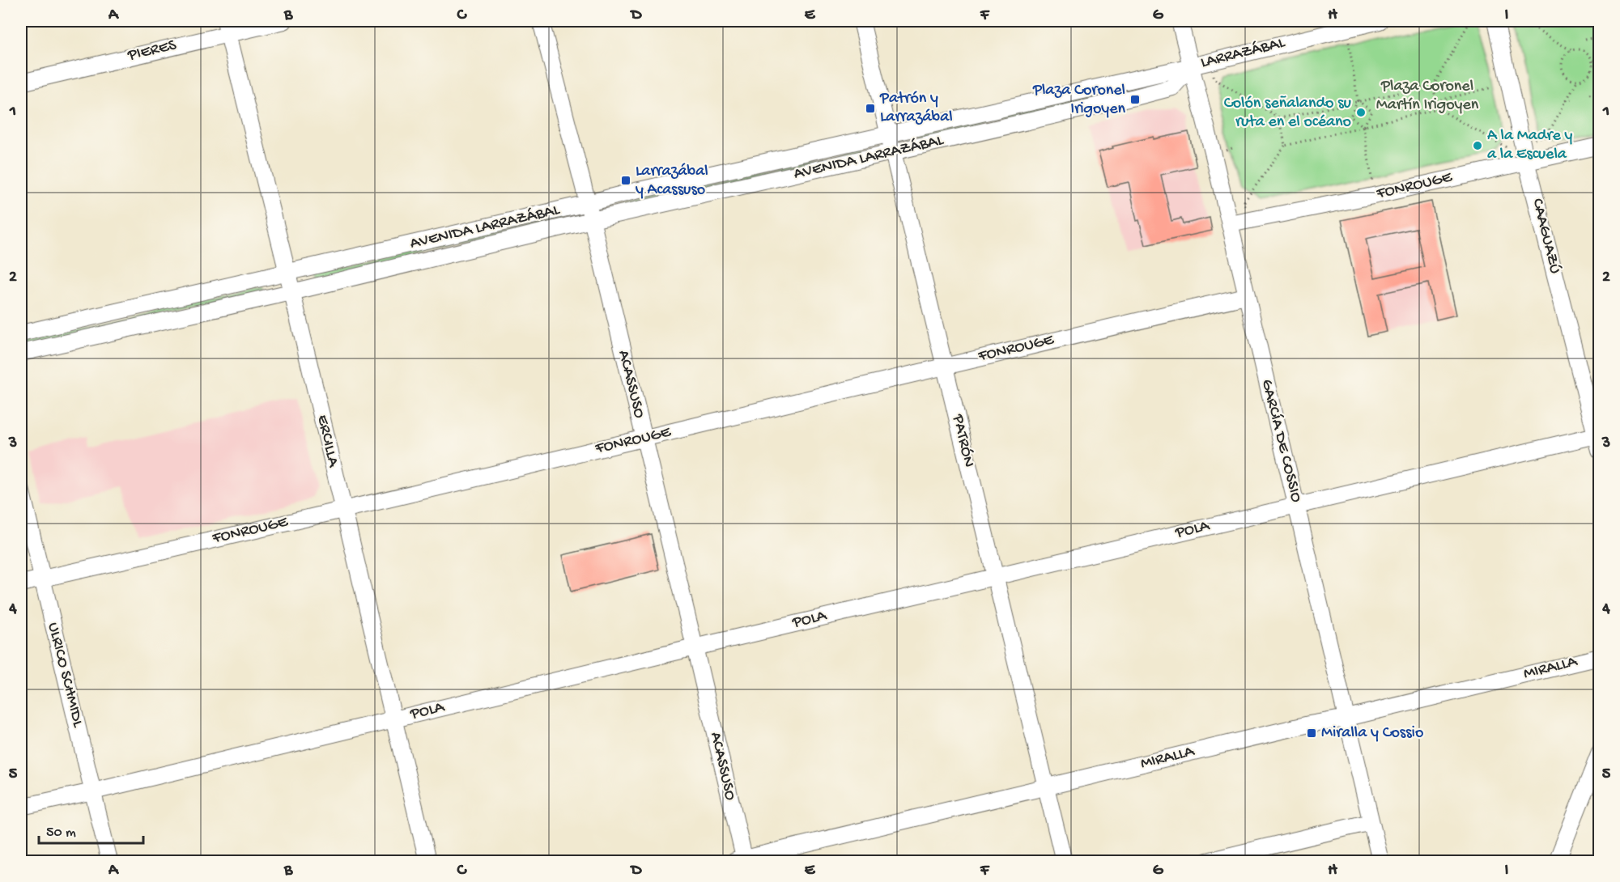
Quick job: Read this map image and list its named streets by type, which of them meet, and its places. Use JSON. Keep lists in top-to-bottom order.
{
  "streets": {
    "street": [
      "PIERES",
      "LARRAZÁBAL",
      "AVENIDA LARRAZÁBAL",
      "FONROUGE",
      "CAAGUAZÚ",
      "ACASSUSO",
      "ERCILLA",
      "PATRÓN",
      "GARCÍA DE COSSIO",
      "POLA",
      "MIRALLA",
      "ULRICO SCHMIDL"
    ]
  },
  "crossings": [
    ["PIERES", "ERCILLA"],
    ["LARRAZÁBAL", "AVENIDA LARRAZÁBAL"],
    ["LARRAZÁBAL", "GARCÍA DE COSSIO"],
    ["AVENIDA LARRAZÁBAL", "ACASSUSO"],
    ["AVENIDA LARRAZÁBAL", "ERCILLA"],
    ["AVENIDA LARRAZÁBAL", "PATRÓN"],
    ["AVENIDA LARRAZÁBAL", "GARCÍA DE COSSIO"],
    ["FONROUGE", "CAAGUAZÚ"],
    ["FONROUGE", "ACASSUSO"],
    ["FONROUGE", "ERCILLA"],
    ["FONROUGE", "PATRÓN"],
    ["FONROUGE", "GARCÍA DE COSSIO"],
    ["FONROUGE", "ULRICO SCHMIDL"],
    ["CAAGUAZÚ", "POLA"],
    ["ACASSUSO", "POLA"],
    ["ACASSUSO", "MIRALLA"],
    ["ERCILLA", "POLA"],
    ["PATRÓN", "POLA"],
    ["PATRÓN", "MIRALLA"],
    ["GARCÍA DE COSSIO", "POLA"],
    ["GARCÍA DE COSSIO", "MIRALLA"],
    ["POLA", "ULRICO SCHMIDL"]
  ],
  "parks": ["Plaza Coronel Martín Irigoyen"],
  "places": {
    "transit": [
      "Plaza Coronel Irigoyen",
      "Patrón y Larrazábal",
      "Larrazábal y Acassuso",
      "Miralla y Cossio"
    ],
    "other": ["Colón señalando su ruta en el océano", "A la Madre y a la Escuela"]
  },
  "scale_bar": "50 m",
  "grid": {
    "columns": [
      "A",
      "B",
      "C",
      "D",
      "E",
      "F",
      "G",
      "H",
      "I"
    ],
    "rows": [
      "1",
      "2",
      "3",
      "4",
      "5"
    ]
  }
}
